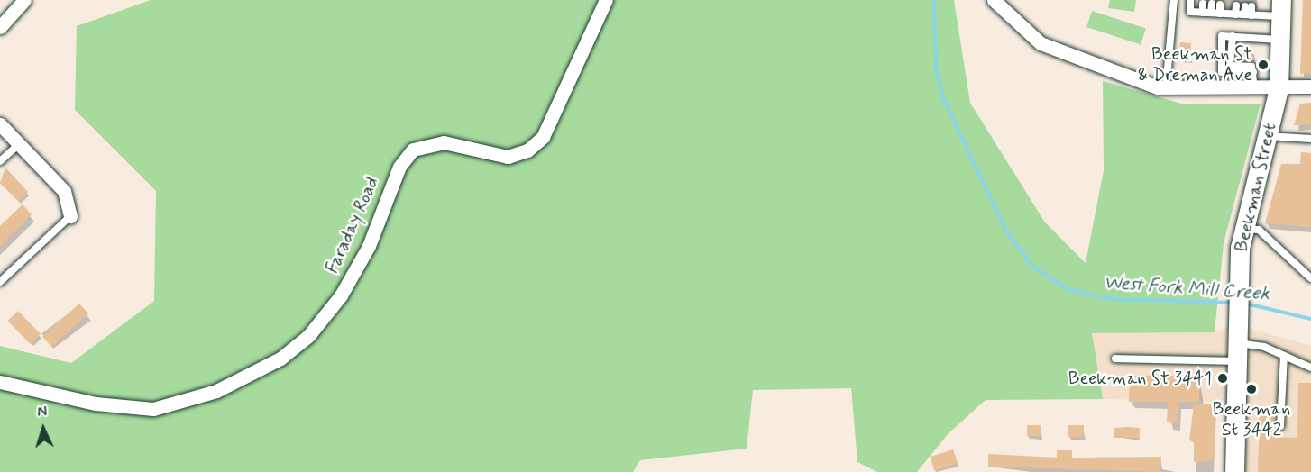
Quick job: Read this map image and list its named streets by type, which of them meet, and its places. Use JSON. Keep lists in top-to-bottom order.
{
  "streets": {
    "main road": ["Beekman Street"],
    "street": ["Faraday Road"]
  },
  "water": ["West Fork Mill Creek"],
  "places": ["Beekman St & Dreman Ave", "Beekman St 3441", "Beekman St 3442"],
  "north": "top"
}
